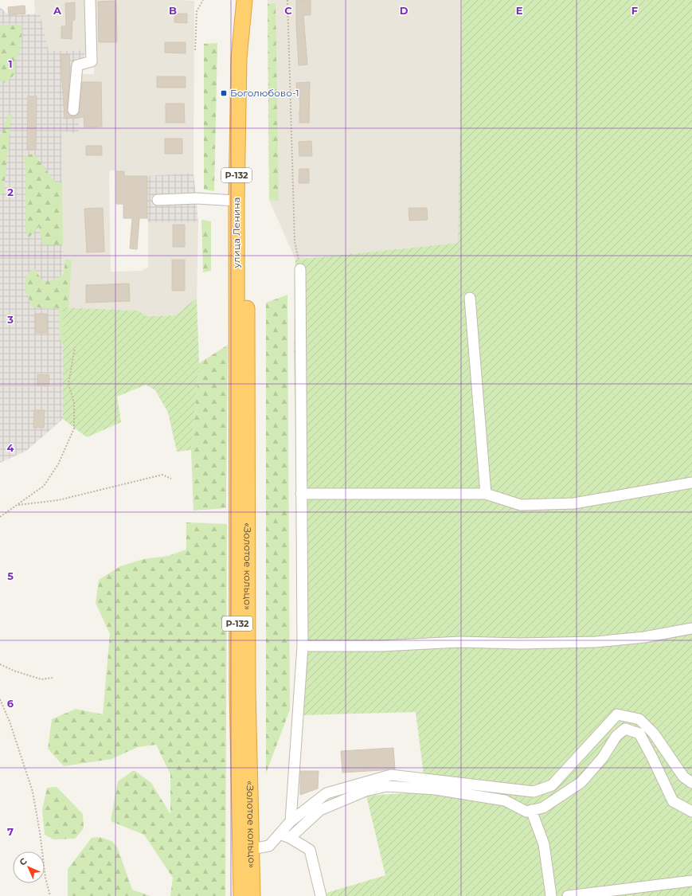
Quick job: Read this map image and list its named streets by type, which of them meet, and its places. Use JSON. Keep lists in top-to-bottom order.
{
  "streets": {
    "highway": ["Р-132", "улица Ленина", "«Золотое кольцо»"]
  },
  "crossings": [
    ["улица Ленина", "«Золотое кольцо»"]
  ],
  "places": {
    "transit": ["Боголюбово-1"]
  },
  "north": "top left",
  "grid": {
    "columns": [
      "A",
      "B",
      "C",
      "D",
      "E",
      "F"
    ],
    "rows": [
      "1",
      "2",
      "3",
      "4",
      "5",
      "6",
      "7"
    ]
  }
}
